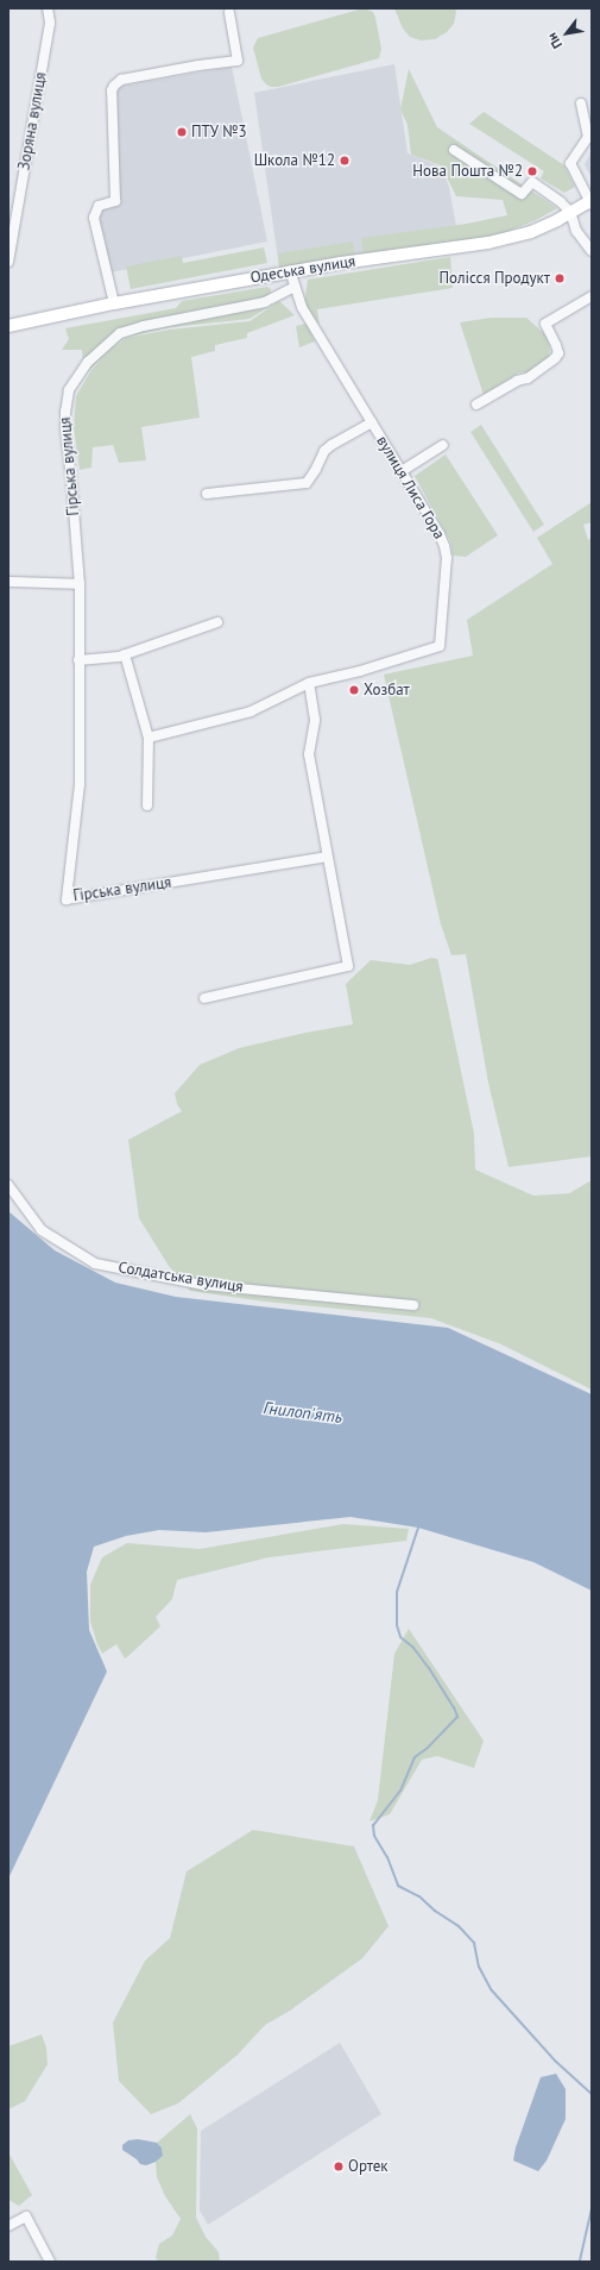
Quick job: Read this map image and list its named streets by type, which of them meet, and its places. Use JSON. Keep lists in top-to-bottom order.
{
  "streets": {
    "main road": ["Одеська вулиця"],
    "street": [
      "Зоряна вулиця",
      "Гірська вулиця",
      "вулиця Лиса Гора",
      "Солдатська вулиця"
    ]
  },
  "crossings": [
    ["Одеська вулиця", "вулиця Лиса Гора"],
    ["Гірська вулиця", "вулиця Лиса Гора"]
  ],
  "water": ["Гнилоп'ять"],
  "places": [
    "ПТУ №3",
    "Школа №12",
    "Нова Пошта №2",
    "Полісся Продукт",
    "Хозбат",
    "Ортек"
  ],
  "north": "bottom left"
}
